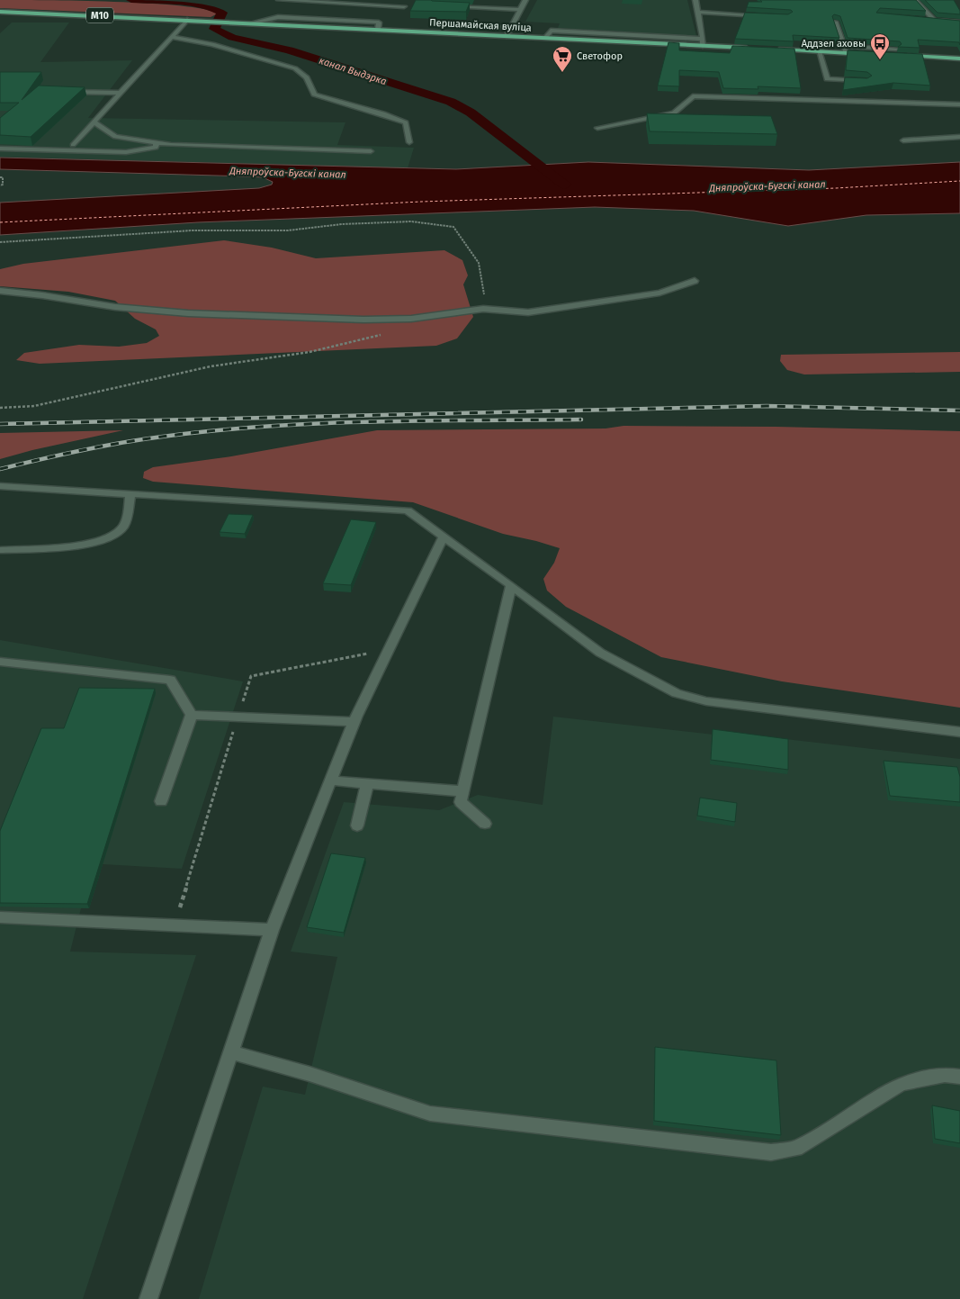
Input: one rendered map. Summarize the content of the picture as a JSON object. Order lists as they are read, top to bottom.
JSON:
{
  "streets": {
    "main road": ["М10", "Першамайская вуліца"]
  },
  "water": ["канал Выдэрка", "Дняпроўска-Бугскі канал"],
  "places": {
    "bus stop": ["Аддзел аховы"],
    "supermarket": ["Светофор"]
  }
}
